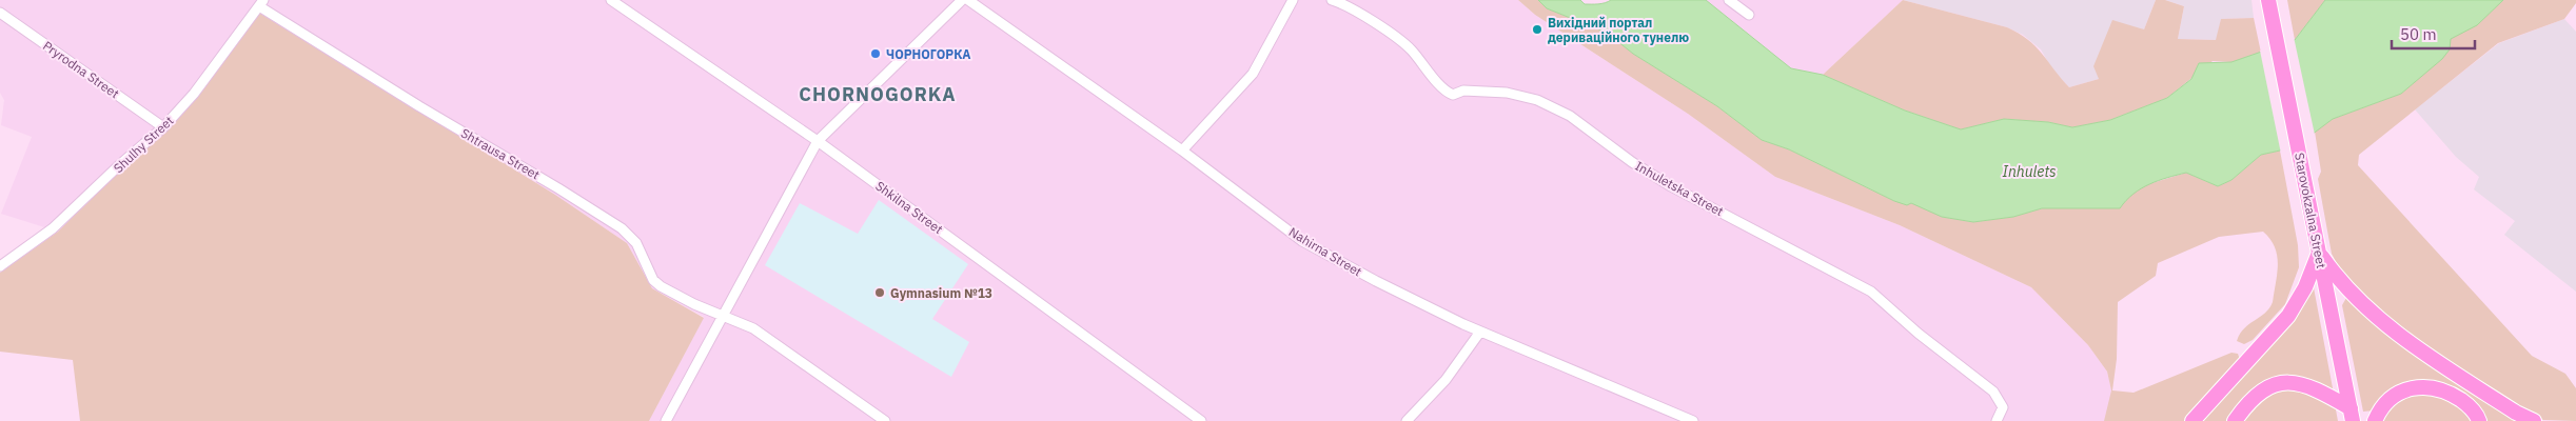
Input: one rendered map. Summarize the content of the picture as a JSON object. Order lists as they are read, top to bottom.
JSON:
{
  "streets": {
    "main road": ["Starovokzalna Street"],
    "street": [
      "Pryrodna Street",
      "Shulhy Street",
      "Shtrausa Street",
      "Inhuletska Street",
      "Shkilna Street",
      "Nahirna Street"
    ]
  },
  "crossings": [
    ["Pryrodna Street", "Shulhy Street"],
    ["Shulhy Street", "Shtrausa Street"]
  ],
  "districts": ["CHORNOGORKA"],
  "water": ["Inhulets"],
  "places": ["Вихідний портал дериваційного тунелю", "ЧОРНОГОРКА", "Gymnasium №13"],
  "scale_bar": "50 m"
}
